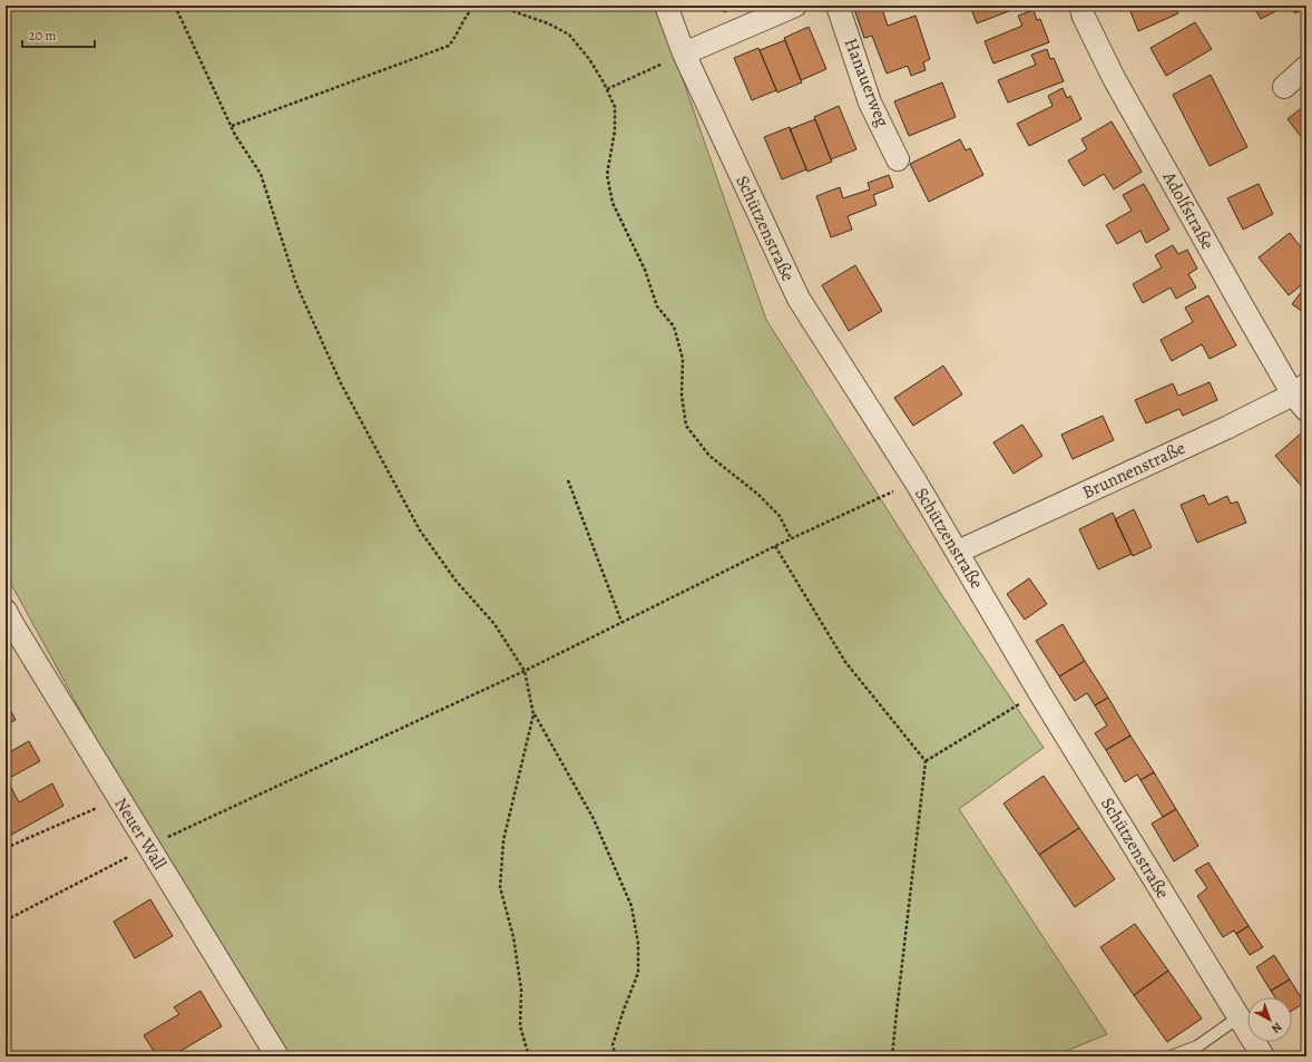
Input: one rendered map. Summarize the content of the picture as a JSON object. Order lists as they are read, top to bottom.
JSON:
{
  "streets": {
    "street": [
      "Hanauerweg",
      "Adolfstraße",
      "Schützenstraße",
      "Brunnenstraße",
      "Neuer Wall"
    ]
  },
  "crossings": [
    ["Adolfstraße", "Brunnenstraße"],
    ["Schützenstraße", "Brunnenstraße"]
  ],
  "scale_bar": "20 m",
  "north": "bottom right"
}
